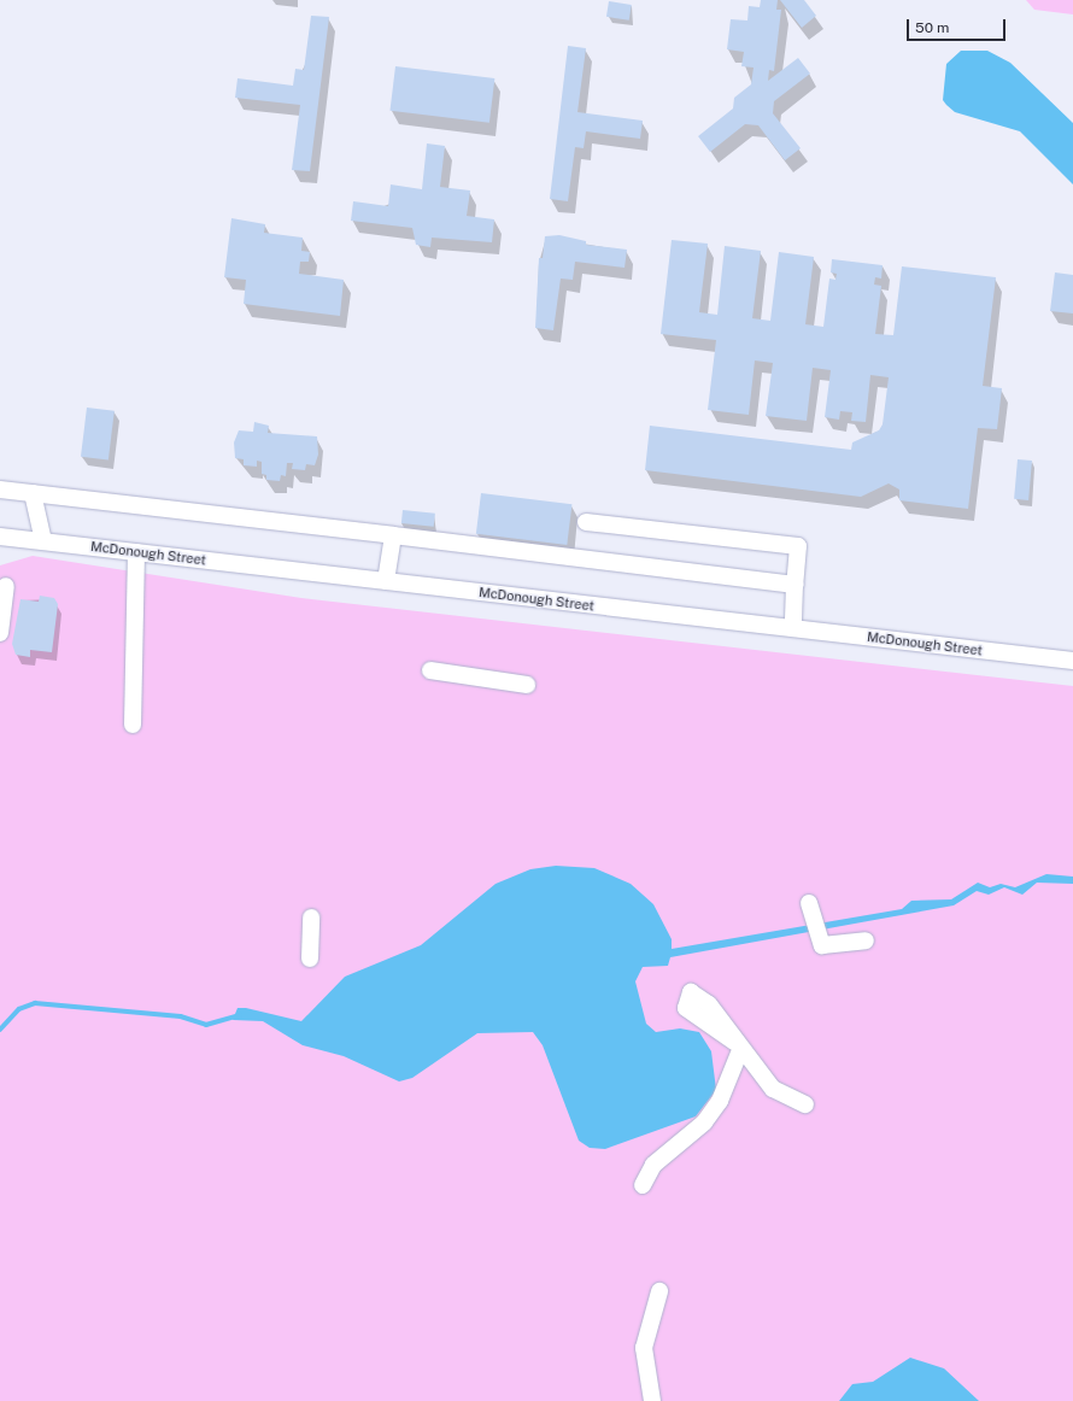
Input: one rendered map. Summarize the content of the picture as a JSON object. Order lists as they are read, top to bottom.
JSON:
{
  "streets": {
    "street": ["McDonough Street"]
  },
  "scale_bar": "50 m"
}
